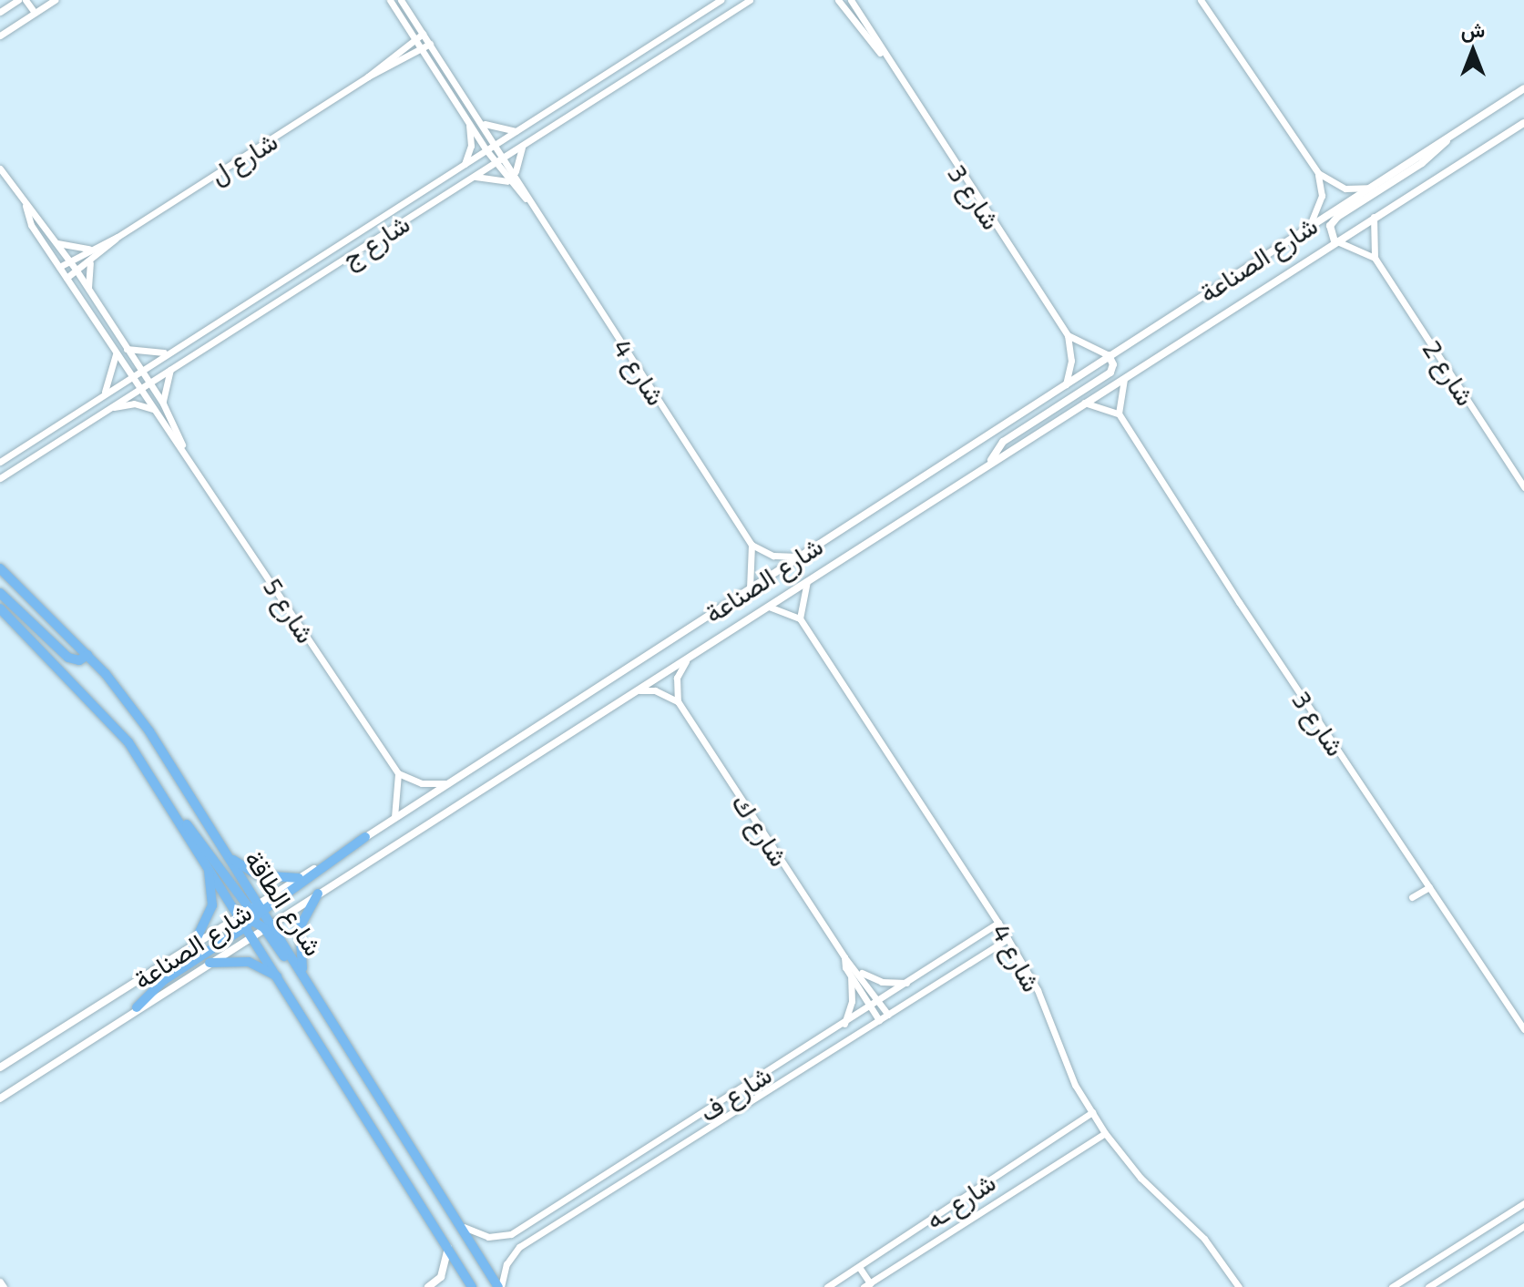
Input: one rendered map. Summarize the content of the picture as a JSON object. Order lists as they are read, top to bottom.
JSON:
{
  "streets": {
    "main road": ["شارع الطاقة"],
    "street": [
      "شارع ل",
      "شارع 3",
      "شارع ج",
      "شارع الصناعة",
      "شارع 4",
      "شارع 2",
      "شارع 5",
      "شارع ك",
      "شارع ف",
      "شارع ـه"
    ]
  },
  "crossings": [
    ["شارع ل", "شارع 4"],
    ["شارع ل", "شارع 5"],
    ["شارع ج", "شارع 4"],
    ["شارع ج", "شارع 5"],
    ["شارع الصناعة", "شارع الطاقة"],
    ["شارع 4", "شارع ف"],
    ["شارع 4", "شارع ـه"],
    ["شارع ك", "شارع ف"],
    ["شارع الطاقة", "شارع ف"]
  ],
  "north": "top"
}
